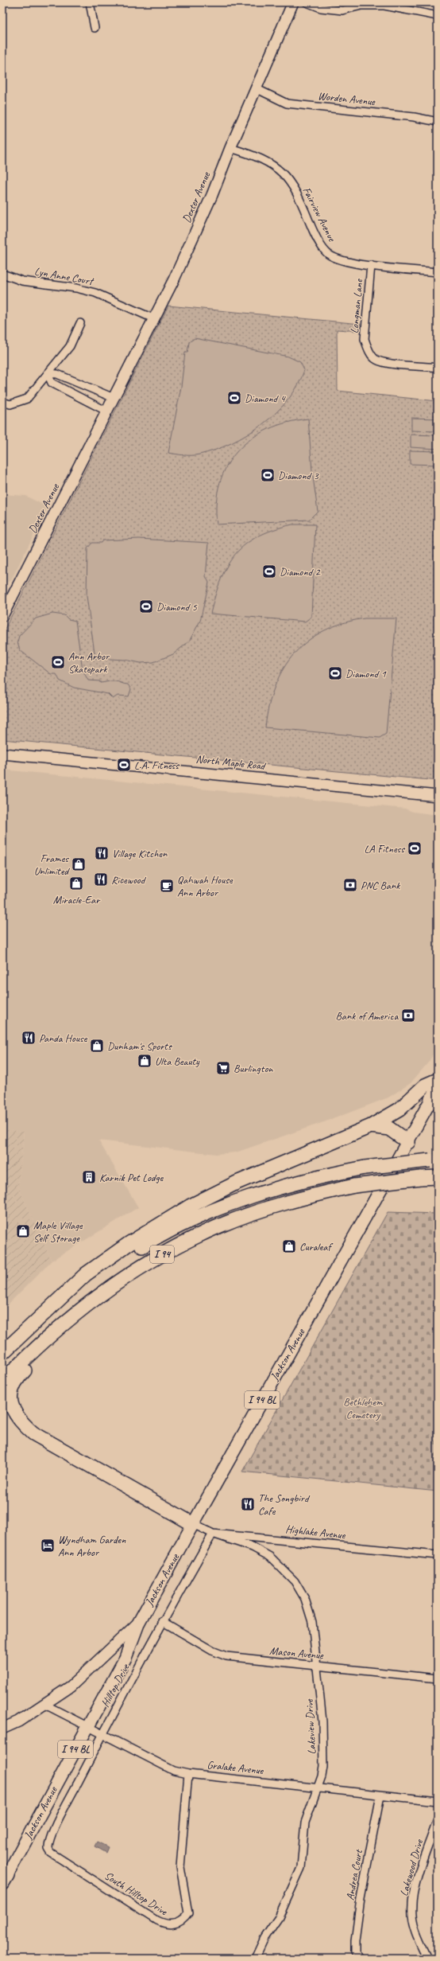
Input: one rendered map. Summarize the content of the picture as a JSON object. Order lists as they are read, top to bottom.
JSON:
{
  "streets": {
    "highway": ["I 94"],
    "main road": [
      "Dexter Avenue",
      "North Maple Road",
      "Jackson Avenue",
      "I 94 BL"
    ],
    "street": [
      "Worden Avenue",
      "Fairview Avenue",
      "Lyn Anne Court",
      "Longman Lane",
      "Highlake Avenue",
      "Mason Avenue",
      "Hilltop Drive",
      "Lakeview Drive",
      "Gralake Avenue",
      "Lakewood Drive",
      "Andrea Court",
      "South Hilltop Drive"
    ]
  },
  "crossings": [
    ["Worden Avenue", "Dexter Avenue"],
    ["Dexter Avenue", "Fairview Avenue"],
    ["Dexter Avenue", "Lyn Anne Court"],
    ["Fairview Avenue", "Longman Lane"],
    ["Jackson Avenue", "Highlake Avenue"],
    ["Jackson Avenue", "Gralake Avenue"],
    ["Highlake Avenue", "Hilltop Drive"],
    ["Highlake Avenue", "Lakeview Drive"],
    ["Mason Avenue", "Hilltop Drive"],
    ["Mason Avenue", "Lakeview Drive"],
    ["Hilltop Drive", "Lakeview Drive"],
    ["Hilltop Drive", "Gralake Avenue"],
    ["Hilltop Drive", "South Hilltop Drive"],
    ["Lakeview Drive", "Gralake Avenue"],
    ["Gralake Avenue", "Andrea Court"],
    ["Gralake Avenue", "South Hilltop Drive"]
  ],
  "parks": ["Bethlehem Cemetery"],
  "places": {
    "sports": [
      "Diamond 4",
      "Diamond 3",
      "Diamond 2",
      "Diamond 5",
      "Ann Arbor Skatepark",
      "Diamond 1",
      "L.A. Fitness",
      "LA Fitness"
    ],
    "restaurant": [
      "Village Kitchen",
      "Ricewood",
      "Panda House",
      "The Songbird Cafe"
    ],
    "shop": [
      "Frames Unlimited",
      "Miracle-Ear",
      "Dunham's Sports",
      "Ulta Beauty",
      "Maple Village Self Storage",
      "Curaleaf"
    ],
    "bank": ["PNC Bank", "Bank of America"],
    "cafe": ["Qahwah House Ann Arbor"],
    "supermarket": ["Burlington"],
    "building": ["Karnik Pet Lodge"],
    "hotel": ["Wyndham Garden Ann Arbor"]
  }
}
